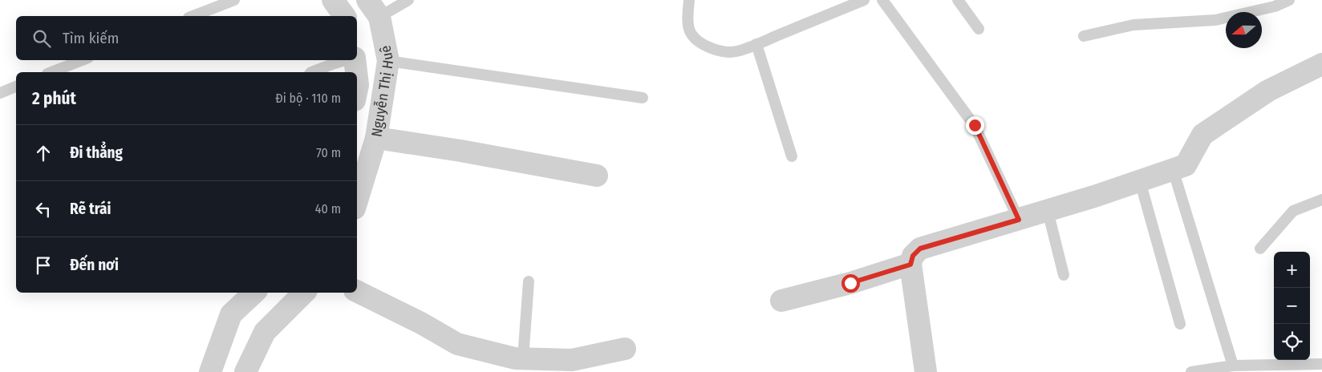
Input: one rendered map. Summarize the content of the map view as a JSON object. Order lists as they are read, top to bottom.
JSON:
{
  "streets": {
    "street": ["Nguyễn Thị Huê"]
  },
  "north": "left",
  "page": {
    "search": "Tìm kiếm",
    "heading": ["2 phút", "Đi bộ · 110 m"],
    "list": [
      ["Đi thẳng", "70 m"],
      ["Rẽ trái", "40 m"],
      "Đến nơi"
    ],
    "map_buttons": ["+", "−"]
  }
}
